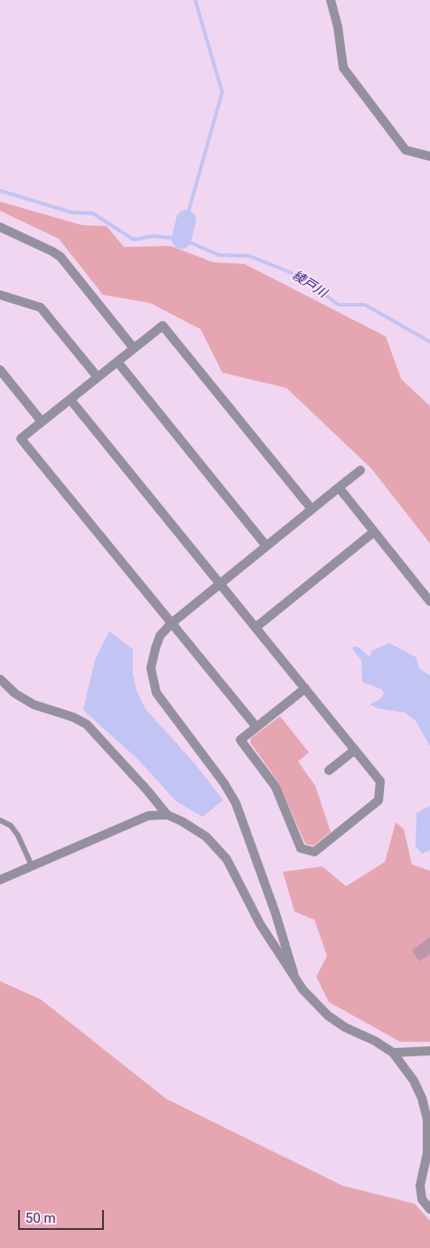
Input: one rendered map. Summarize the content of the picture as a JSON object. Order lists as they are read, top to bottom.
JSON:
{
  "water": ["綾戸川"],
  "scale_bar": "50 m"
}
